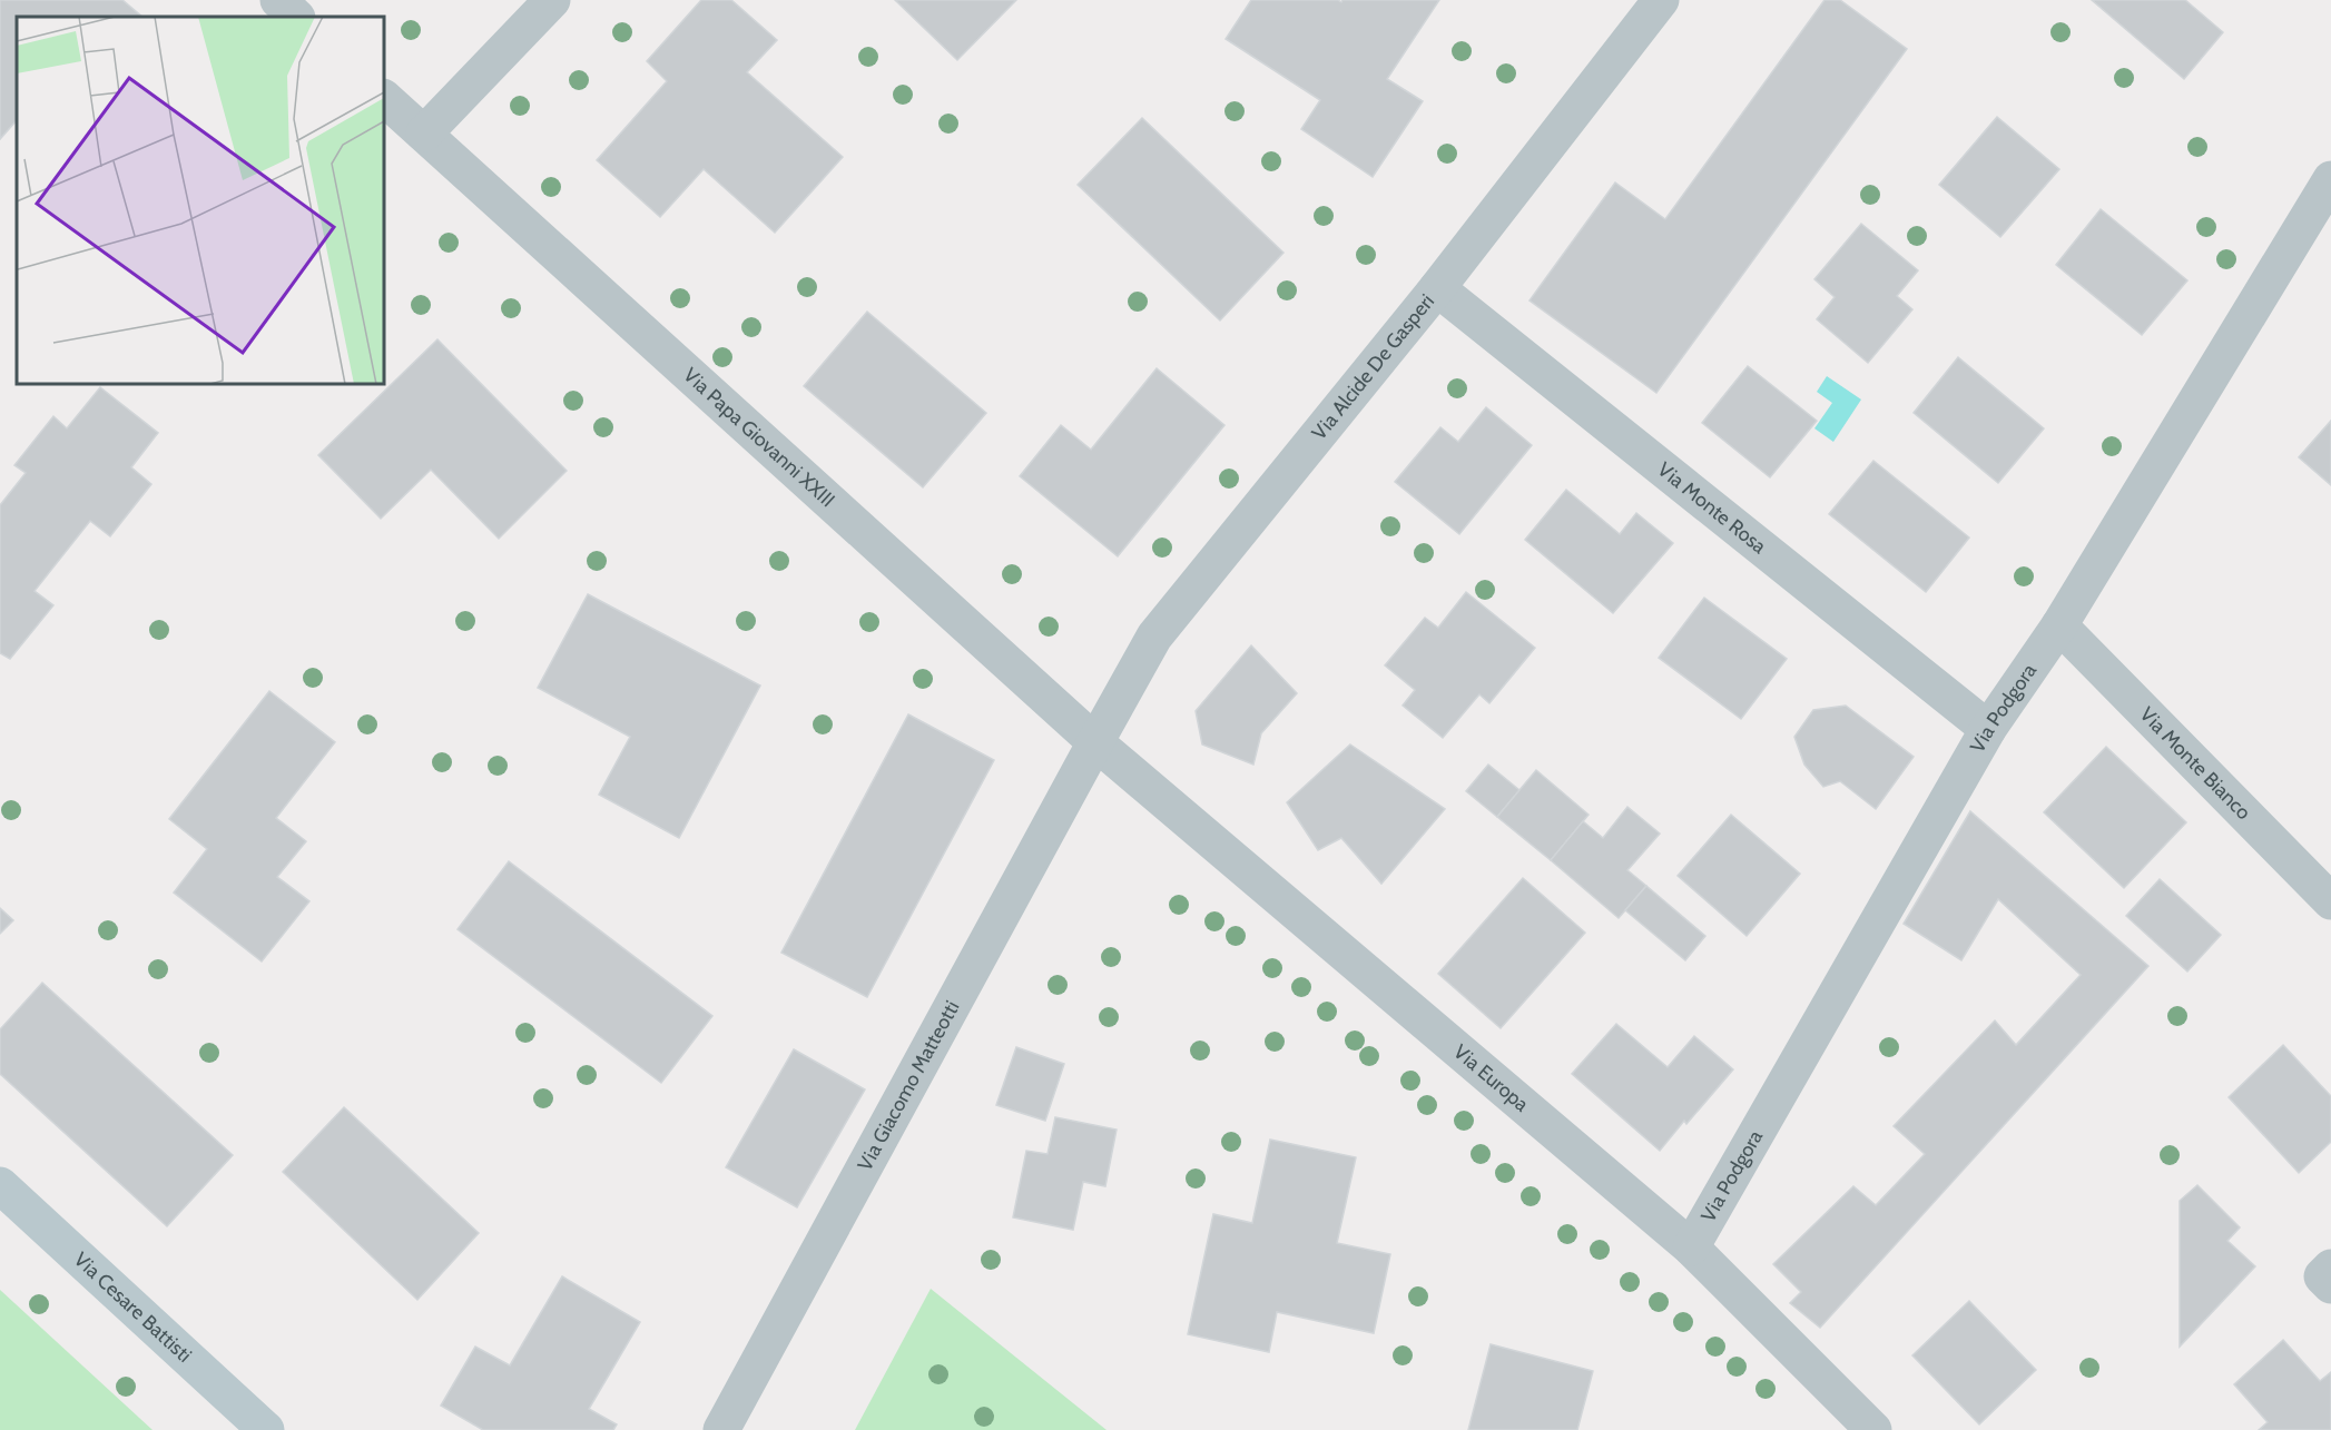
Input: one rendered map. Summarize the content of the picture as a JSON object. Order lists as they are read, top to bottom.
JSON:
{
  "streets": {
    "main road": ["Via Cesare Battisti"],
    "street": [
      "Via Alcide De Gasperi",
      "Via Papa Giovanni XXIII",
      "Via Monte Rosa",
      "Via Podgora",
      "Via Monte Bianco",
      "Via Europa",
      "Via Giacomo Matteotti"
    ]
  },
  "crossings": [
    ["Via Alcide De Gasperi", "Via Papa Giovanni XXIII"],
    ["Via Alcide De Gasperi", "Via Monte Rosa"],
    ["Via Alcide De Gasperi", "Via Europa"],
    ["Via Alcide De Gasperi", "Via Giacomo Matteotti"],
    ["Via Papa Giovanni XXIII", "Via Europa"],
    ["Via Papa Giovanni XXIII", "Via Giacomo Matteotti"],
    ["Via Monte Rosa", "Via Podgora"],
    ["Via Podgora", "Via Monte Bianco"],
    ["Via Podgora", "Via Europa"],
    ["Via Europa", "Via Giacomo Matteotti"]
  ]
}
